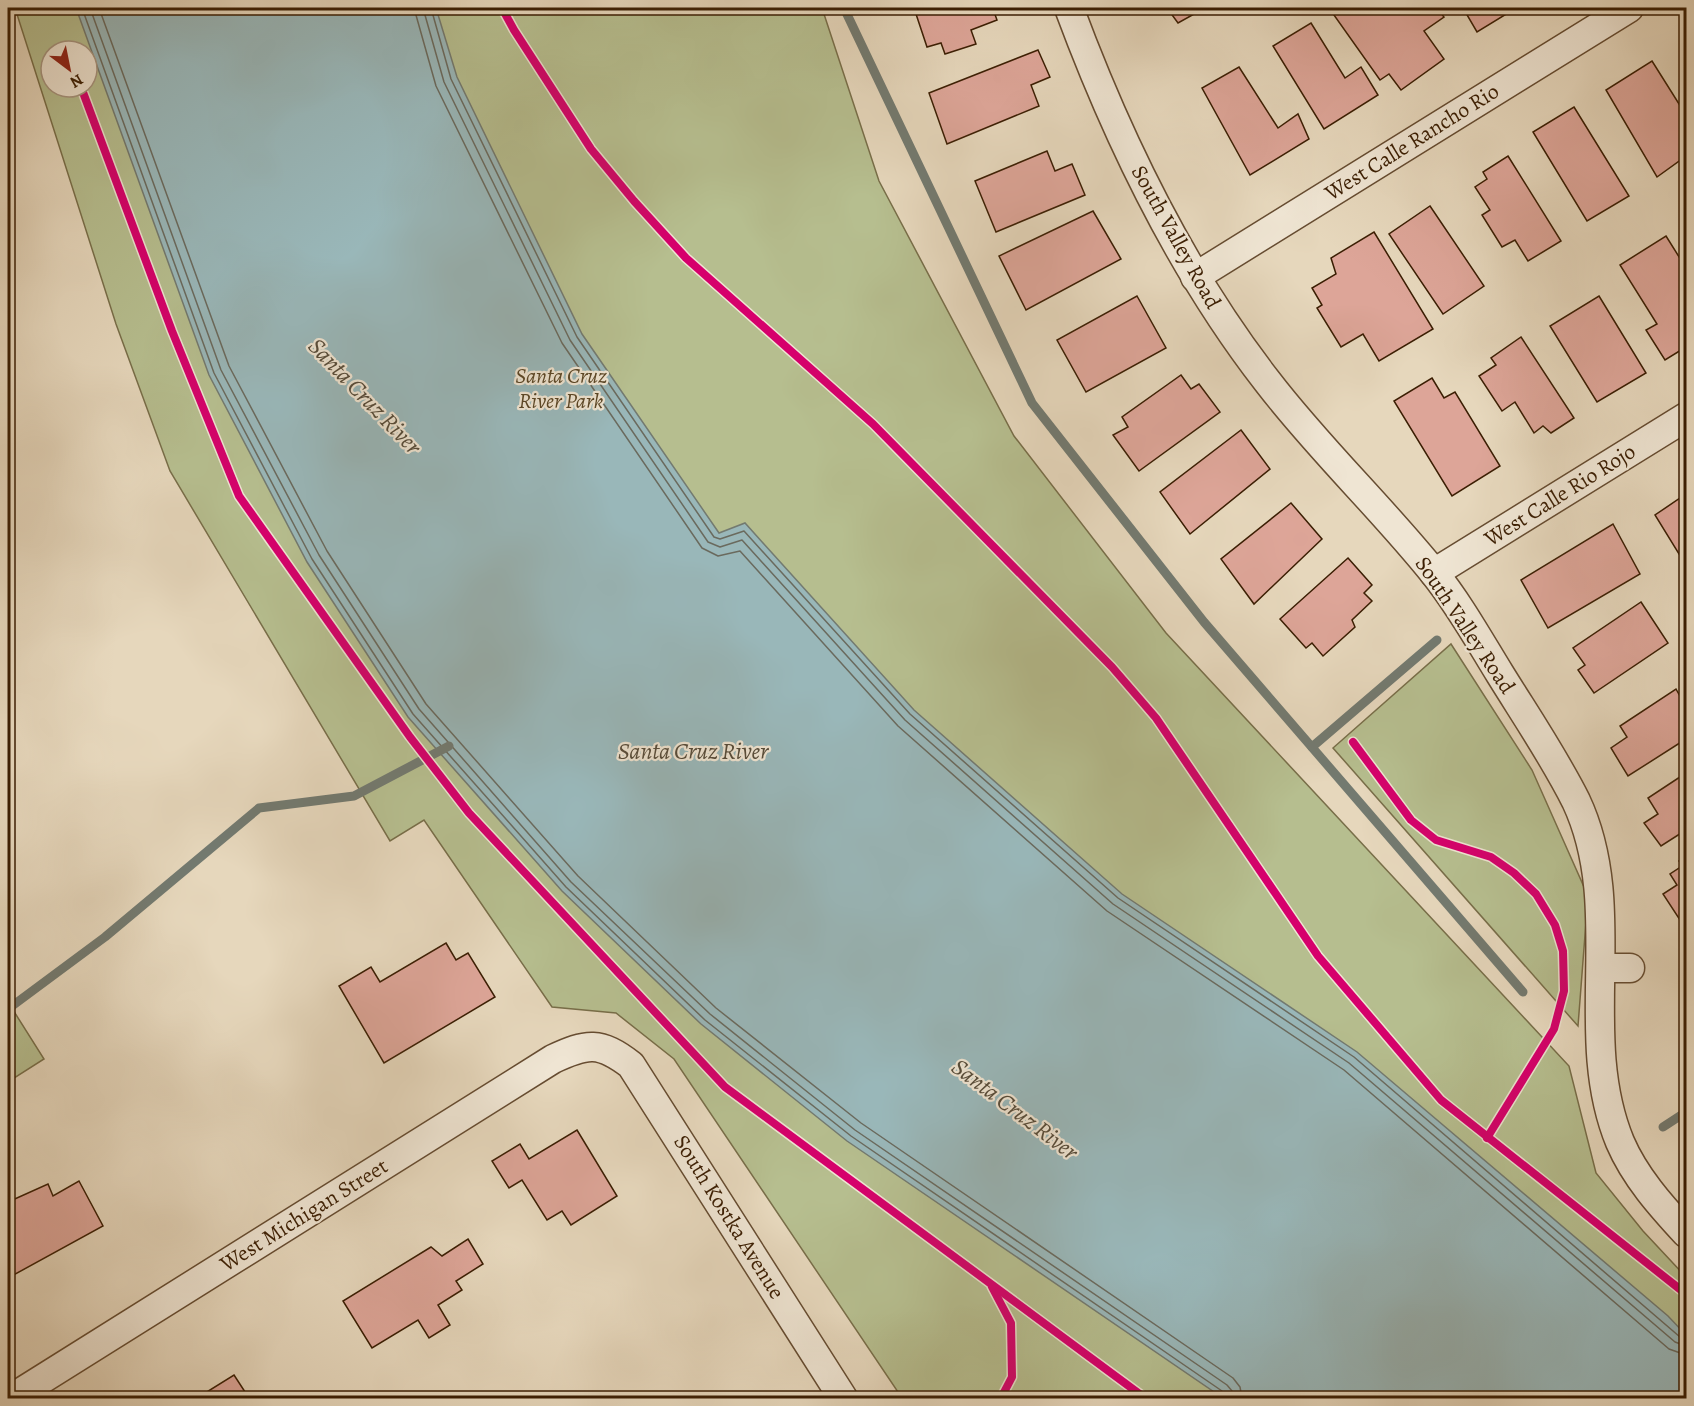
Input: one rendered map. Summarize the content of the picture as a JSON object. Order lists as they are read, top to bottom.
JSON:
{
  "streets": {
    "street": [
      "West Calle Rancho Rio",
      "South Valley Road",
      "West Calle Rio Rojo",
      "West Michigan Street",
      "South Kostka Avenue"
    ]
  },
  "crossings": [
    ["West Calle Rancho Rio", "South Valley Road"],
    ["South Valley Road", "West Calle Rio Rojo"],
    ["West Michigan Street", "South Kostka Avenue"]
  ],
  "water": ["Santa Cruz River"],
  "parks": ["Santa Cruz River Park"],
  "north": "bottom right"
}
